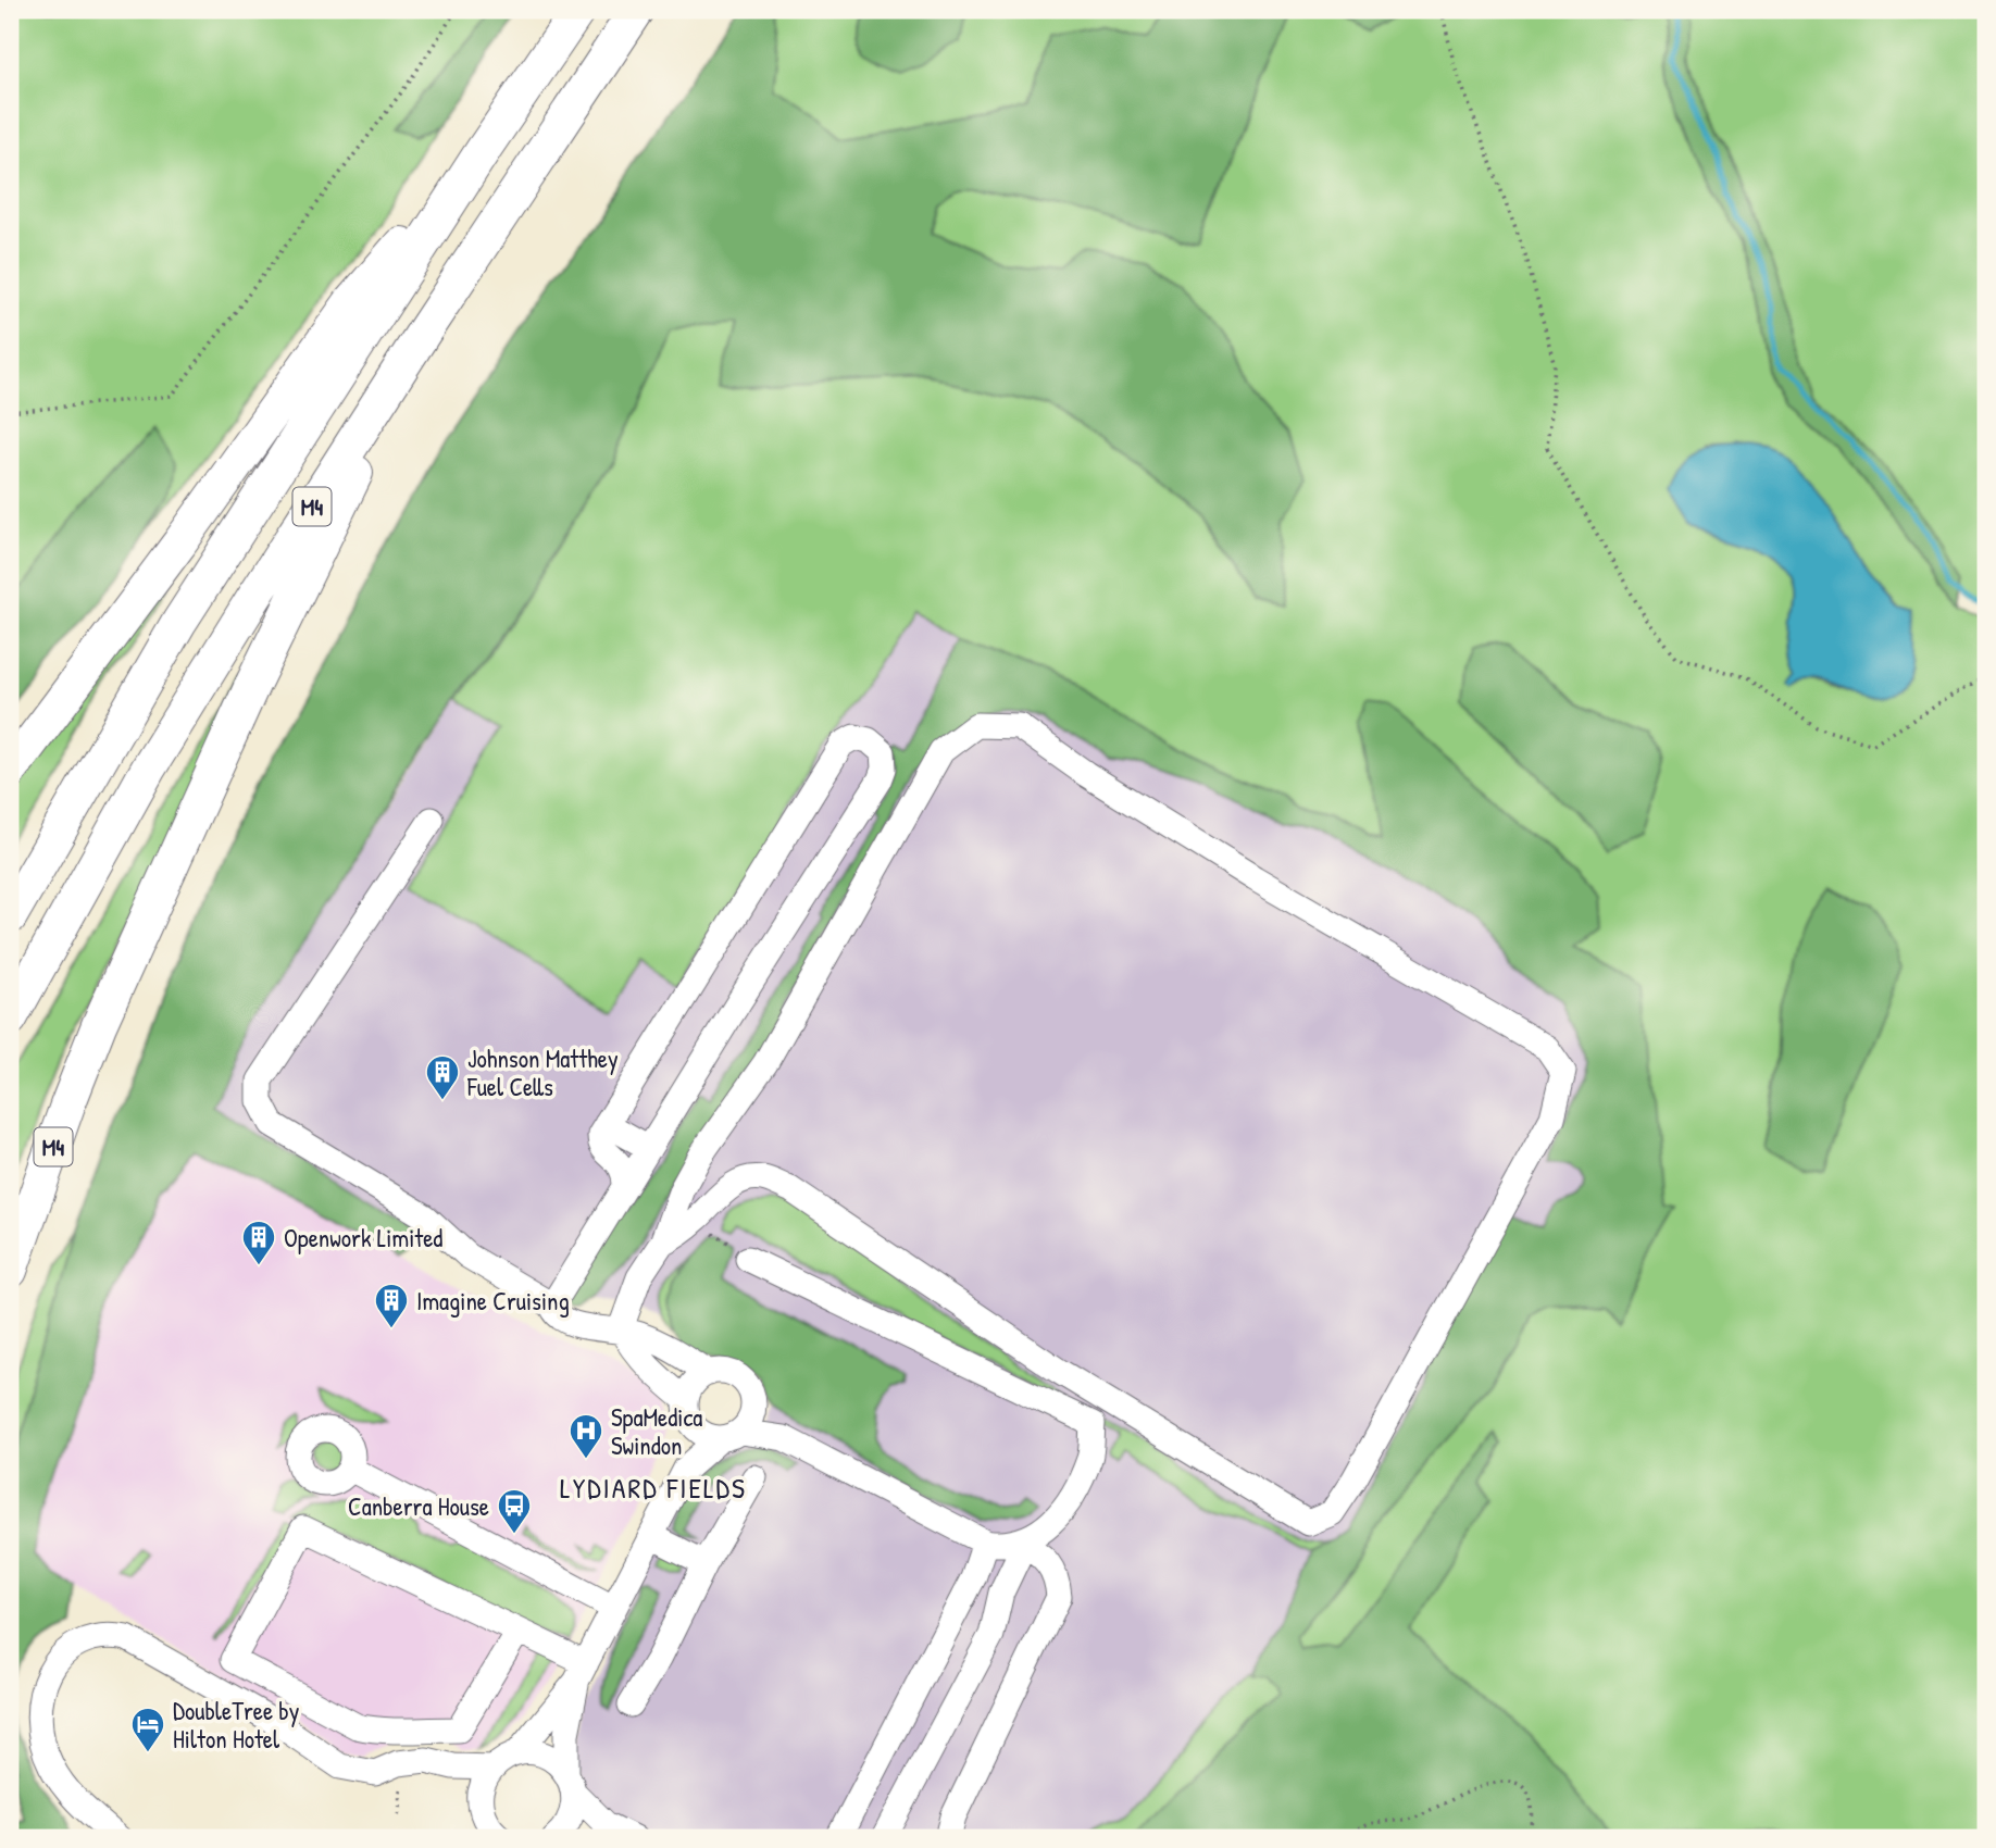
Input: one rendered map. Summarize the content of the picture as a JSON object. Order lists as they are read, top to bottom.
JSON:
{
  "streets": {
    "highway": ["M4"]
  },
  "districts": ["LYDIARD FIELDS"],
  "places": {
    "building": ["Johnson Matthey Fuel Cells", "Openwork Limited", "Imagine Cruising"],
    "hospital": ["SpaMedica Swindon"],
    "bus stop": ["Canberra House"],
    "hotel": ["DoubleTree by Hilton Hotel"]
  }
}
